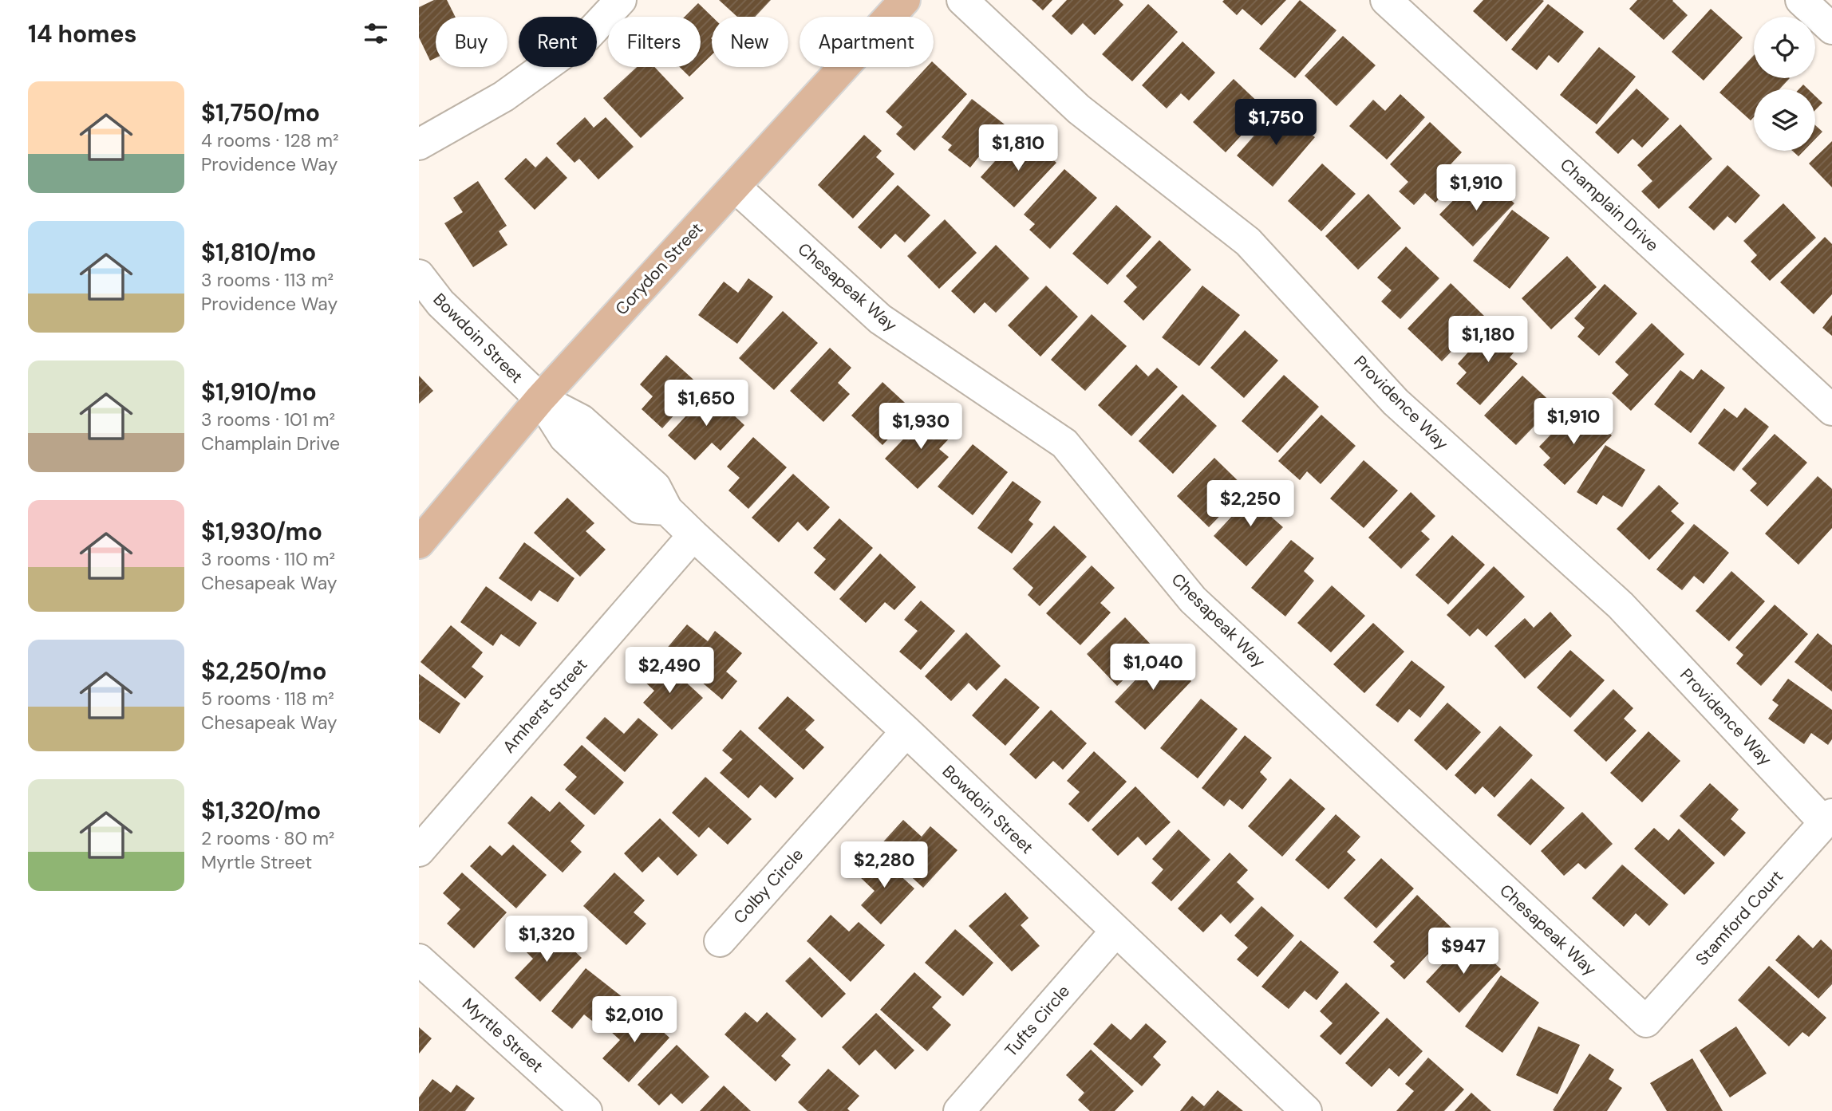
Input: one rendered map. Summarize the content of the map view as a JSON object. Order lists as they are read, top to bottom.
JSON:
{
  "streets": {
    "main road": ["Corydon Street"],
    "street": [
      "Champlain Drive",
      "Chesapeak Way",
      "Bowdoin Street",
      "Providence Way",
      "Amherst Street",
      "Colby Circle",
      "Stamford Court",
      "Tufts Circle",
      "Myrtle Street"
    ]
  },
  "crossings": [
    ["Corydon Street", "Chesapeak Way"],
    ["Corydon Street", "Bowdoin Street"],
    ["Chesapeak Way", "Stamford Court"],
    ["Bowdoin Street", "Amherst Street"],
    ["Bowdoin Street", "Colby Circle"],
    ["Bowdoin Street", "Tufts Circle"],
    ["Providence Way", "Stamford Court"]
  ],
  "page": {
    "heading": "14 homes",
    "chip": [
      "Buy",
      "Rent",
      "Filters",
      "New",
      "Apartment"
    ],
    "list": [
      {
        "name": "$1,750/mo",
        "note": "4 rooms · 128 m² · Providence Way"
      },
      {
        "name": "$1,810/mo",
        "note": "3 rooms · 113 m² · Providence Way"
      },
      {
        "name": "$1,910/mo",
        "note": "3 rooms · 101 m² · Champlain Drive"
      },
      {
        "name": "$1,930/mo",
        "note": "3 rooms · 110 m² · Chesapeak Way"
      },
      {
        "name": "$2,250/mo",
        "note": "5 rooms · 118 m² · Chesapeak Way"
      },
      {
        "name": "$1,320/mo",
        "note": "2 rooms · 80 m² · Myrtle Street"
      }
    ],
    "price": [
      "$1,750",
      "$1,810",
      "$1,910",
      "$1,180",
      "$1,650",
      "$1,910",
      "$1,930",
      "$2,250",
      "$1,040",
      "$2,490",
      "$2,280",
      "$1,320",
      "$947",
      "$2,010"
    ]
  }
}
